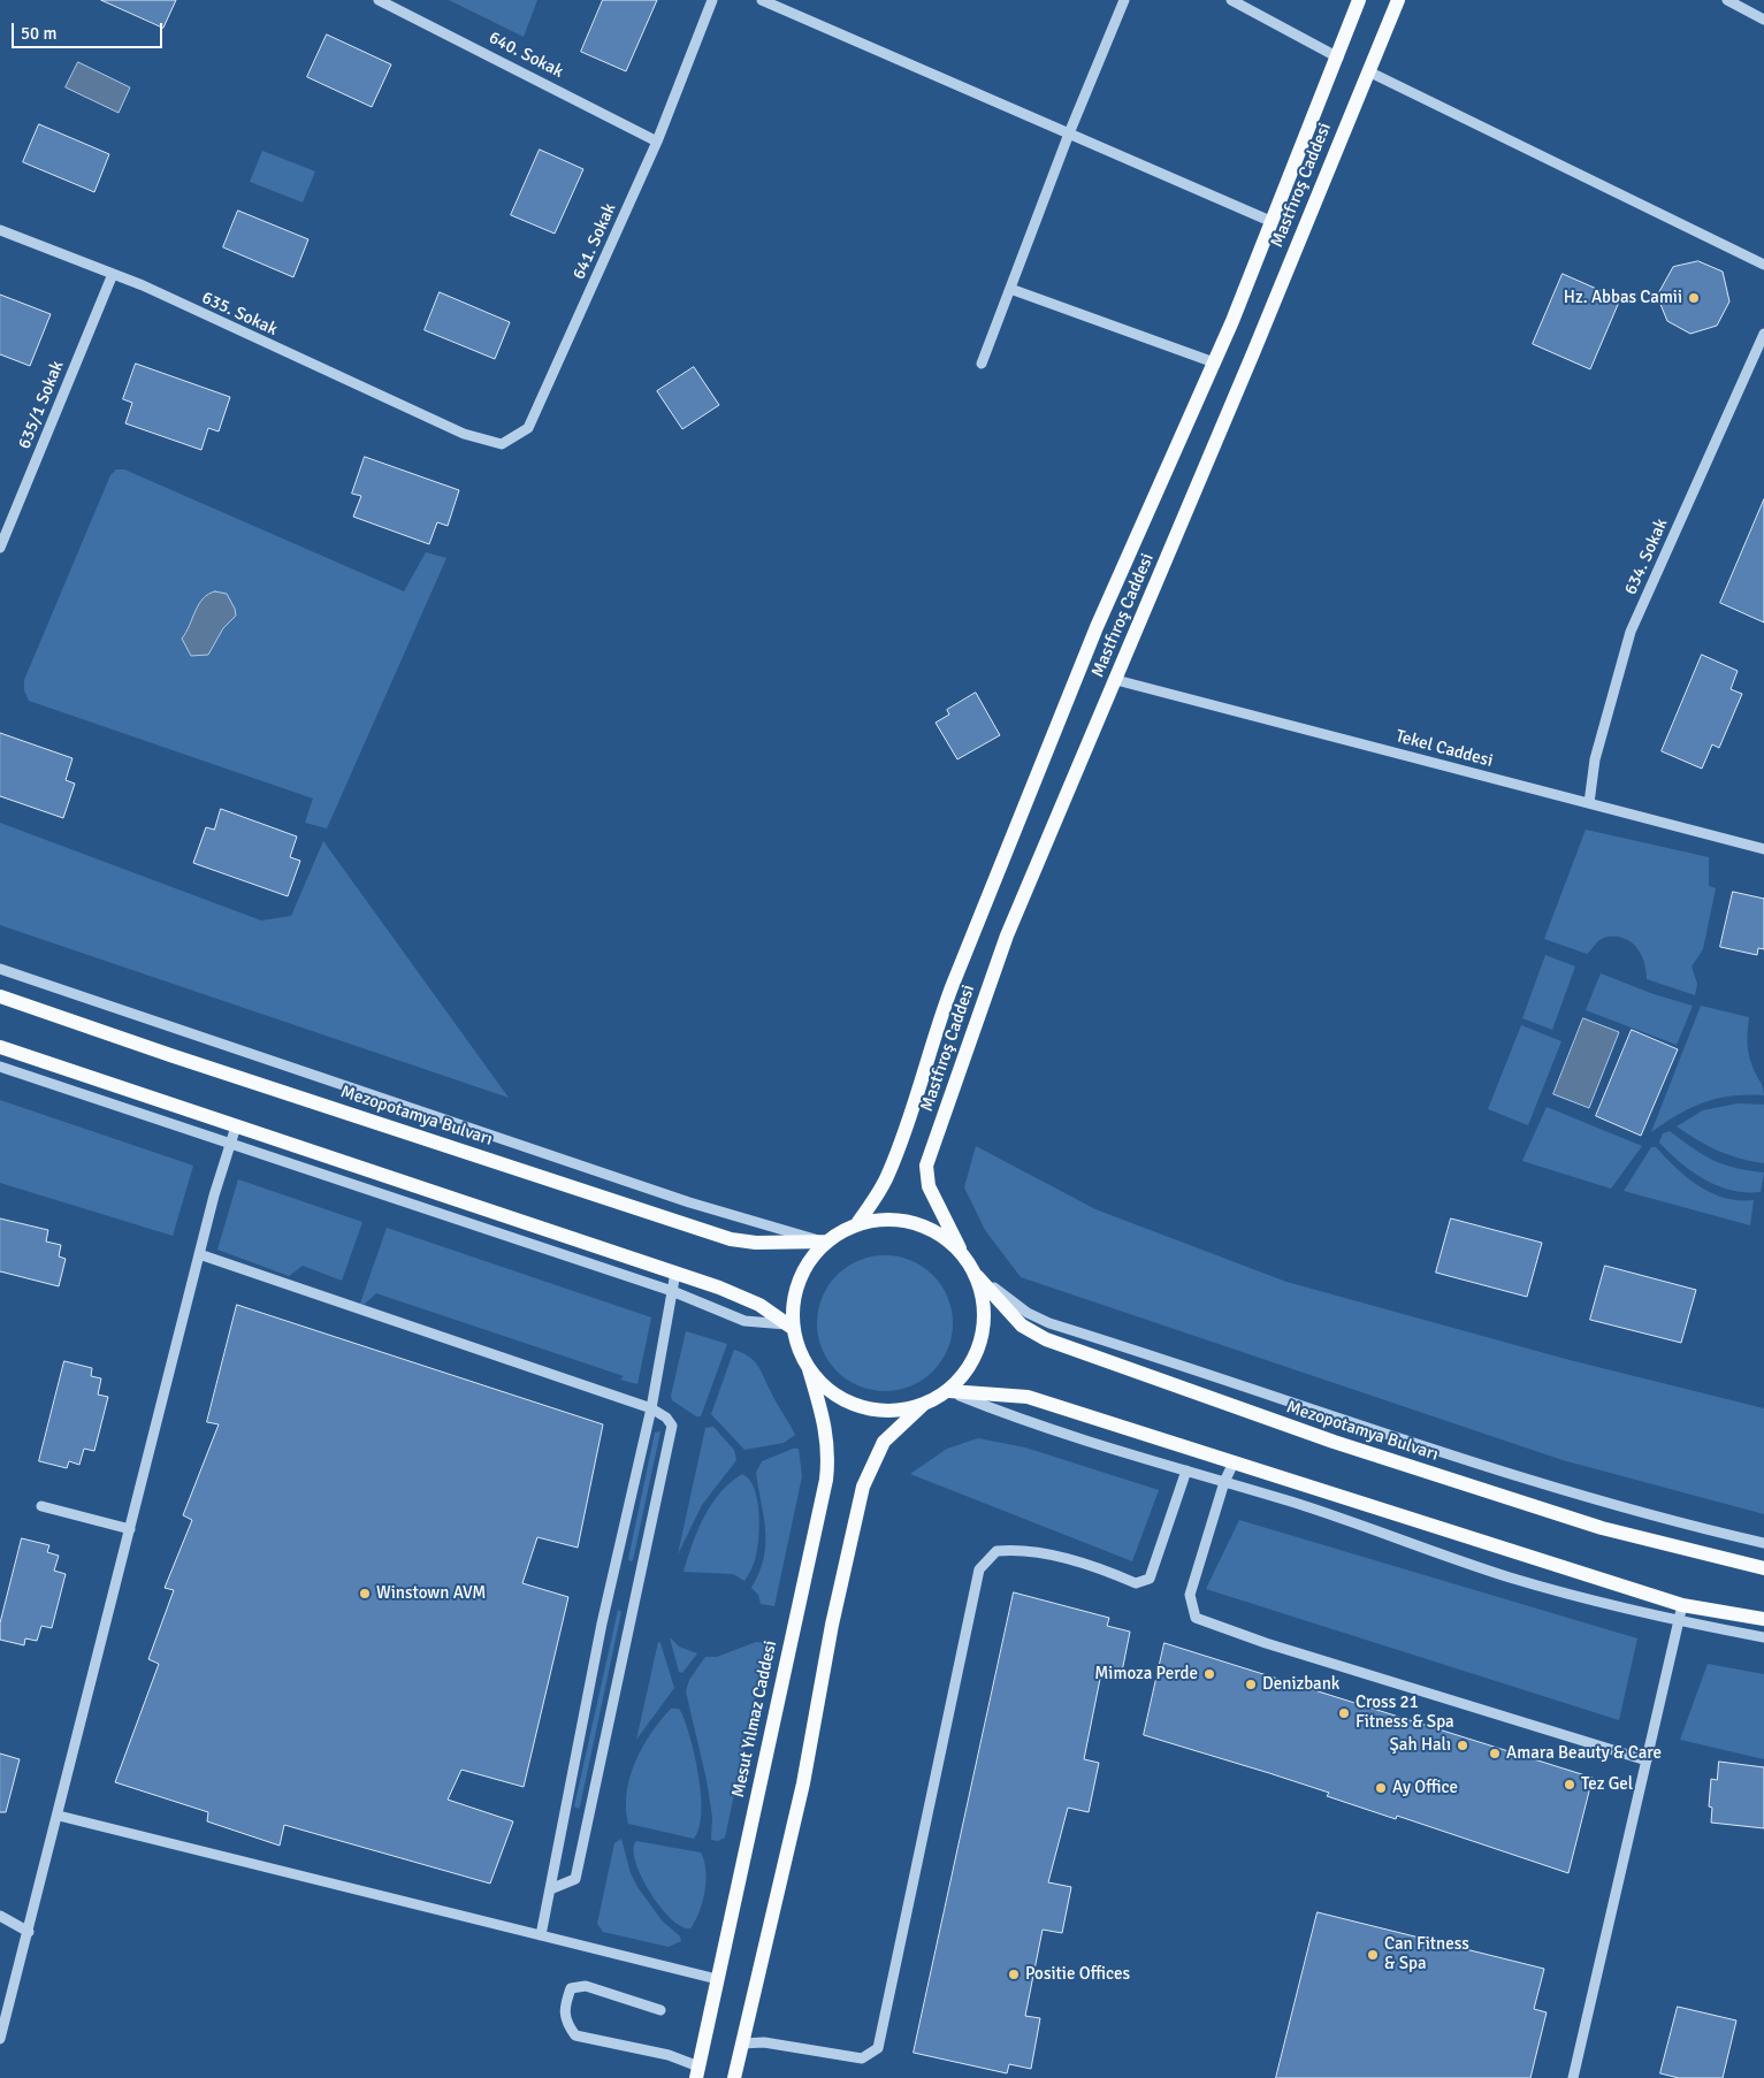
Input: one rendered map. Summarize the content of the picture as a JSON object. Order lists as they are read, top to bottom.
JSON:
{
  "streets": {
    "main road": ["Mastfıroş Caddesi", "Mezopotamya Bulvarı", "Mesut Yılmaz Caddesi"],
    "street": [
      "640. Sokak",
      "641. Sokak",
      "635. Sokak",
      "635/1 Sokak",
      "634. Sokak",
      "Tekel Caddesi"
    ]
  },
  "crossings": [
    ["640. Sokak", "641. Sokak"],
    ["Mastfıroş Caddesi", "Tekel Caddesi"],
    ["Mastfıroş Caddesi", "Mezopotamya Bulvarı"],
    ["Mastfıroş Caddesi", "Mesut Yılmaz Caddesi"],
    ["641. Sokak", "635. Sokak"],
    ["635. Sokak", "635/1 Sokak"],
    ["634. Sokak", "Tekel Caddesi"],
    ["Mezopotamya Bulvarı", "Mesut Yılmaz Caddesi"]
  ],
  "places": [
    "Hz. Abbas Camii",
    "Winstown AVM",
    "Mimoza Perde",
    "Denizbank",
    "Cross 21 Fitness & Spa",
    "Şah Halı",
    "Amara Beauty & Care",
    "Tez Gel",
    "Ay Office",
    "Can Fitness & Spa",
    "Positie Offices"
  ],
  "scale_bar": "50 m"
}
